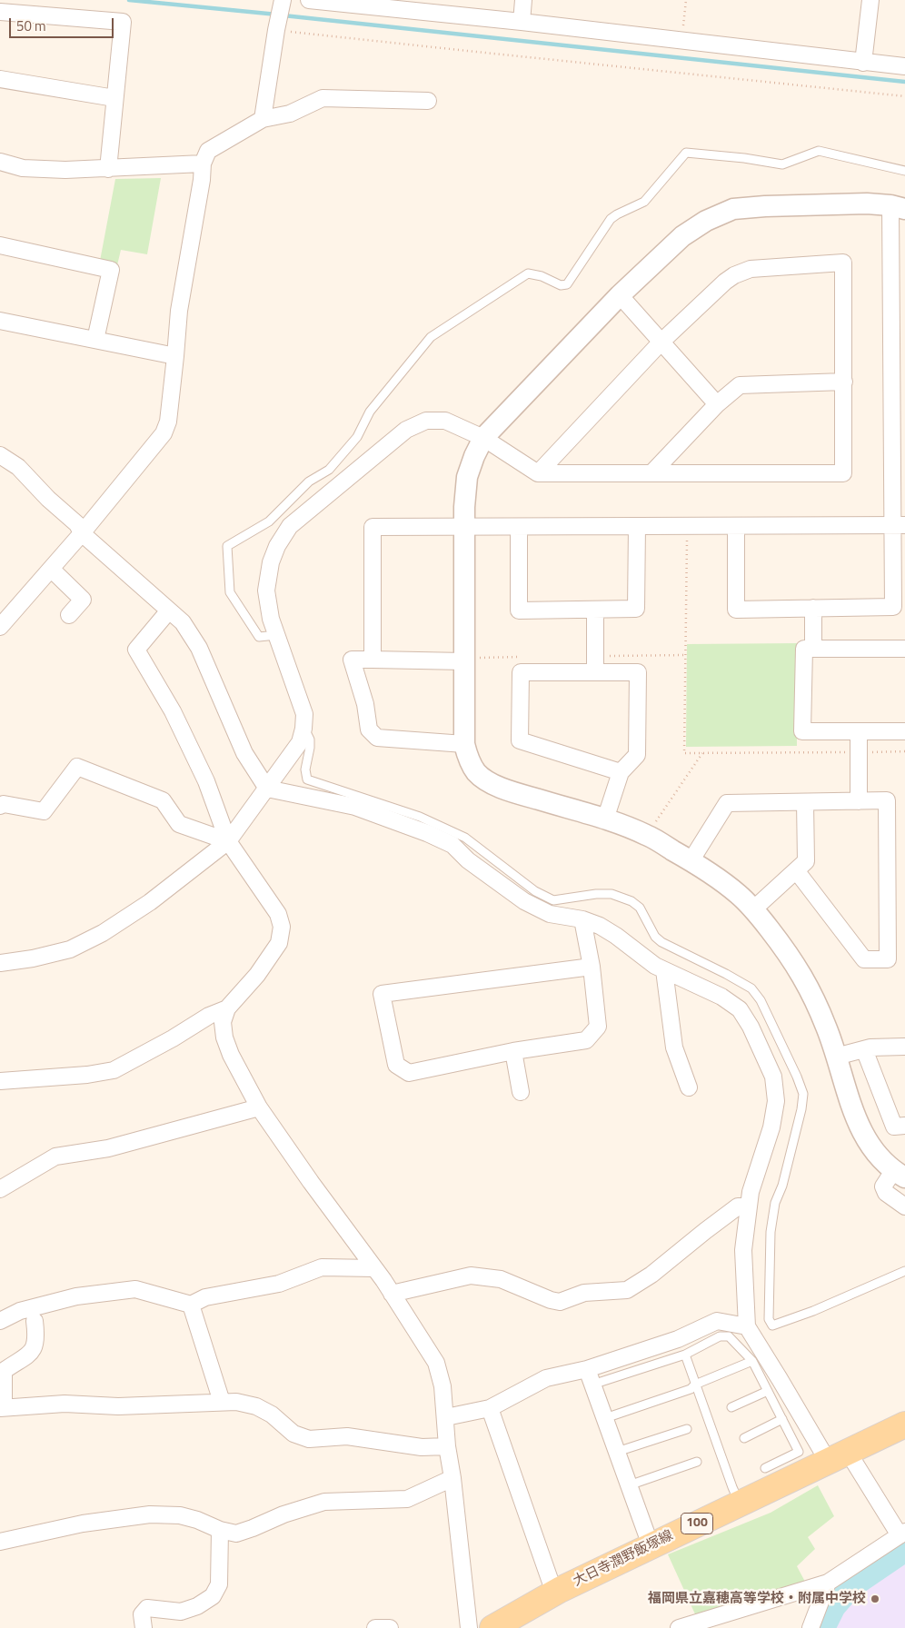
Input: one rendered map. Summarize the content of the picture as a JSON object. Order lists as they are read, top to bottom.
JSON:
{
  "streets": {
    "main road": ["100", "大日寺潤野飯塚線"]
  },
  "places": ["福岡県立嘉穂高等学校・附属中学校"],
  "scale_bar": "50 m"
}
